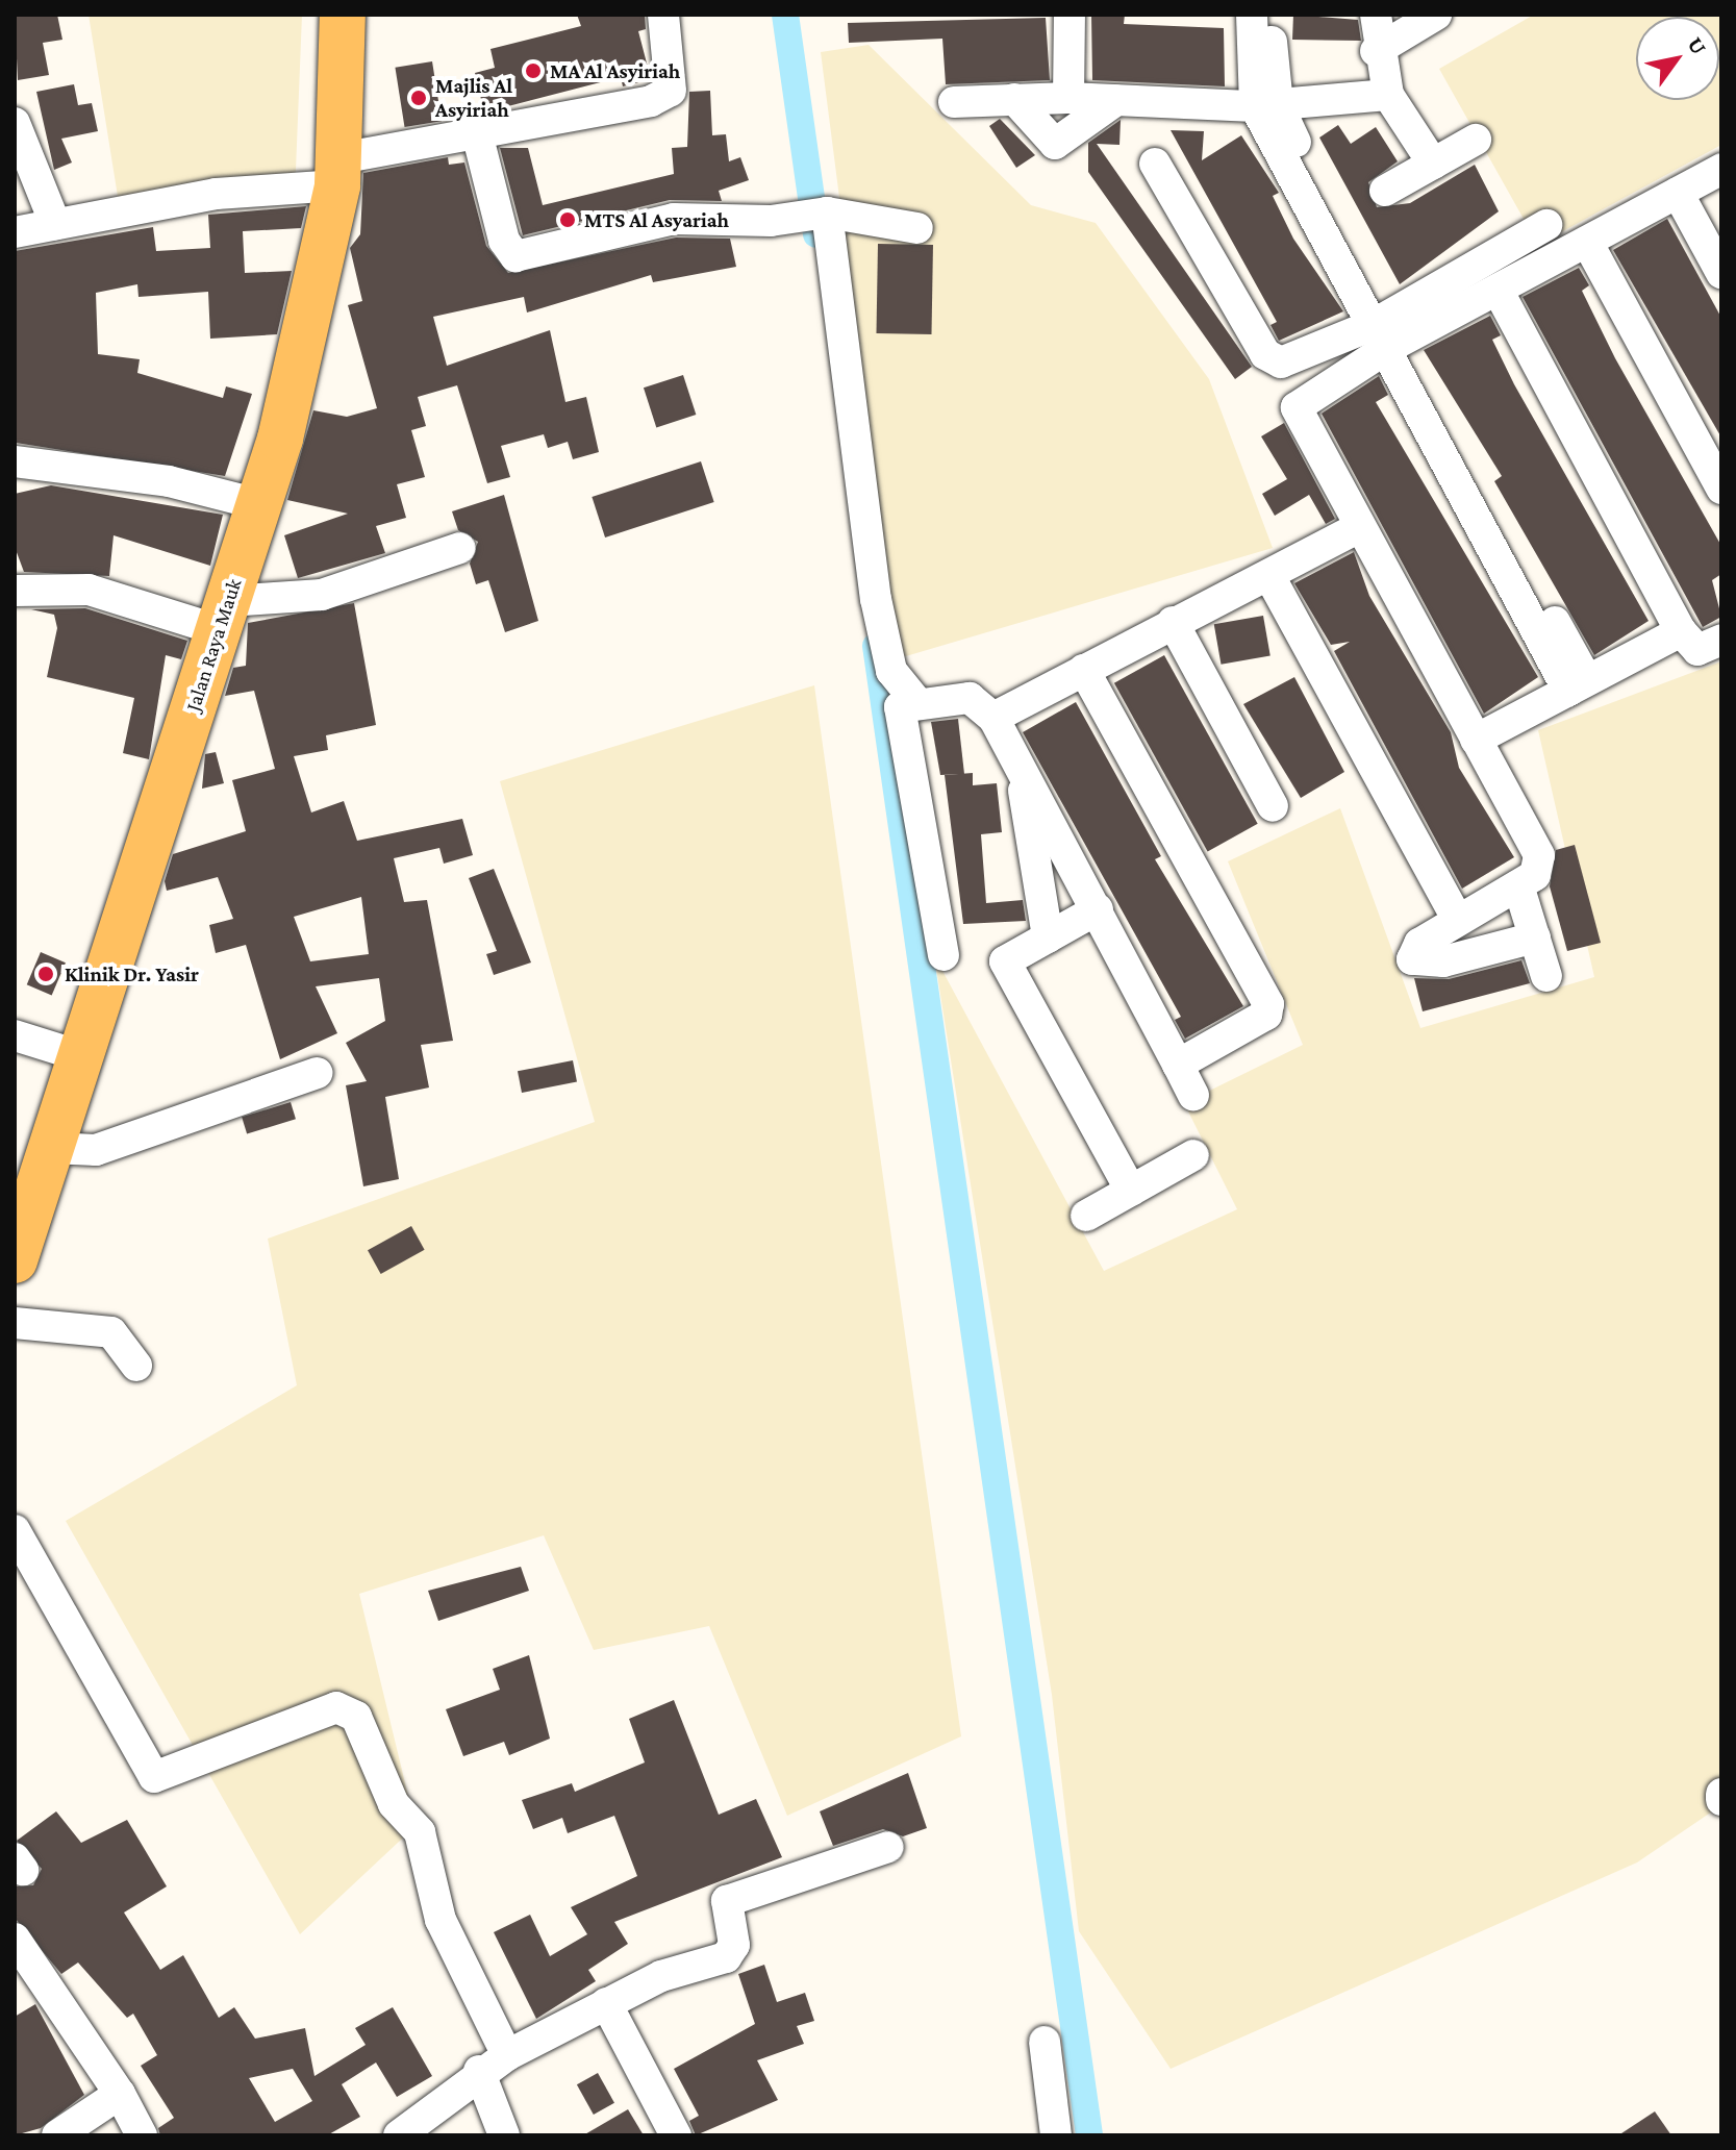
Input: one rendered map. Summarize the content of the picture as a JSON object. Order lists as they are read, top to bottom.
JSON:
{
  "streets": {
    "main road": ["Jalan Raya Mauk"]
  },
  "places": [
    "MA Al Asyiriah",
    "Majlis Al Asyiriah",
    "MTS Al Asyariah",
    "Klinik Dr. Yasir"
  ],
  "north": "top right"
}
